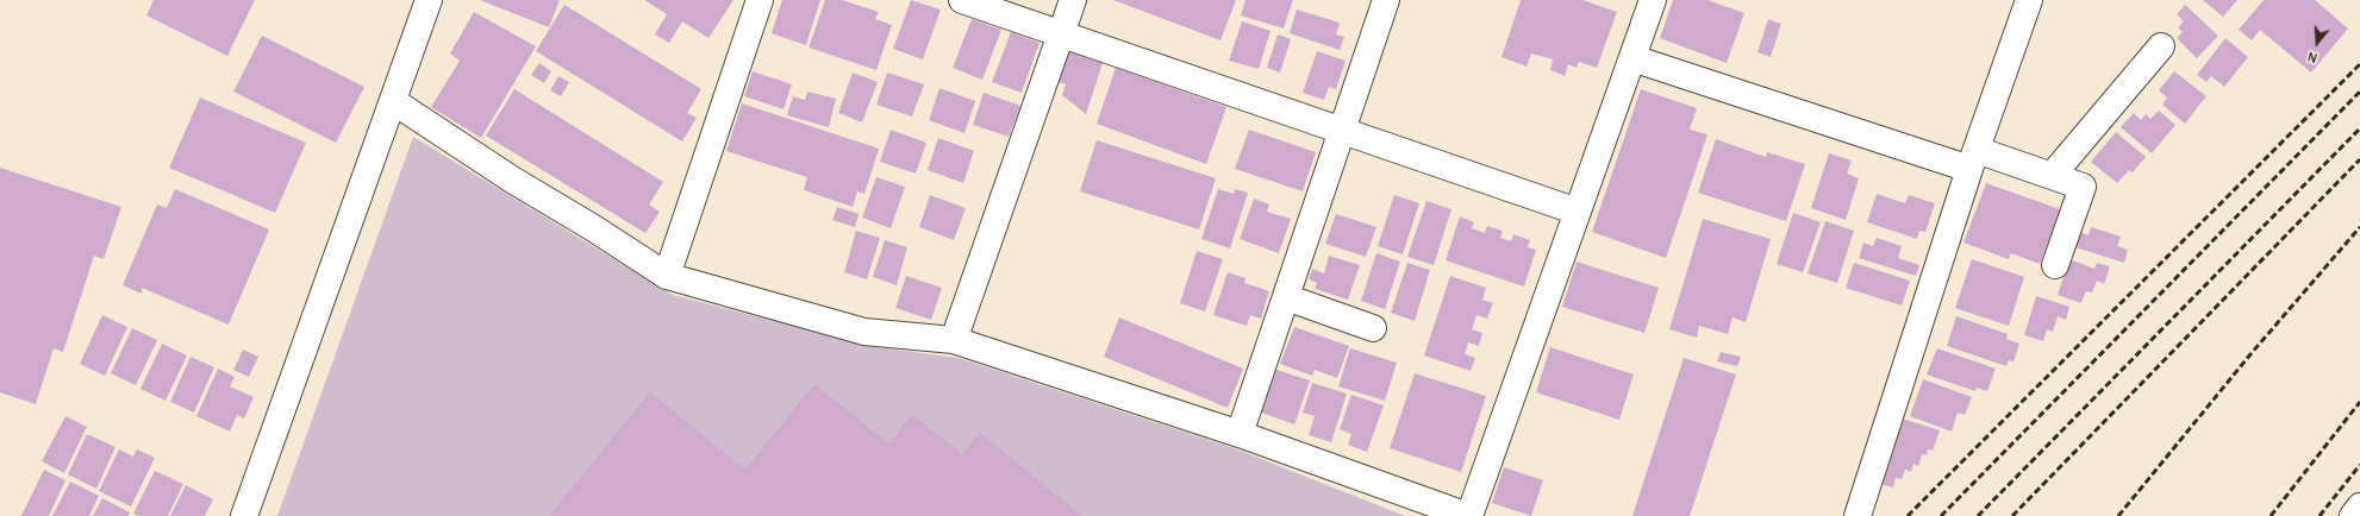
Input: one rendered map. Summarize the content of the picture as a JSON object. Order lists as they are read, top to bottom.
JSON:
{
  "north": "bottom"
}
